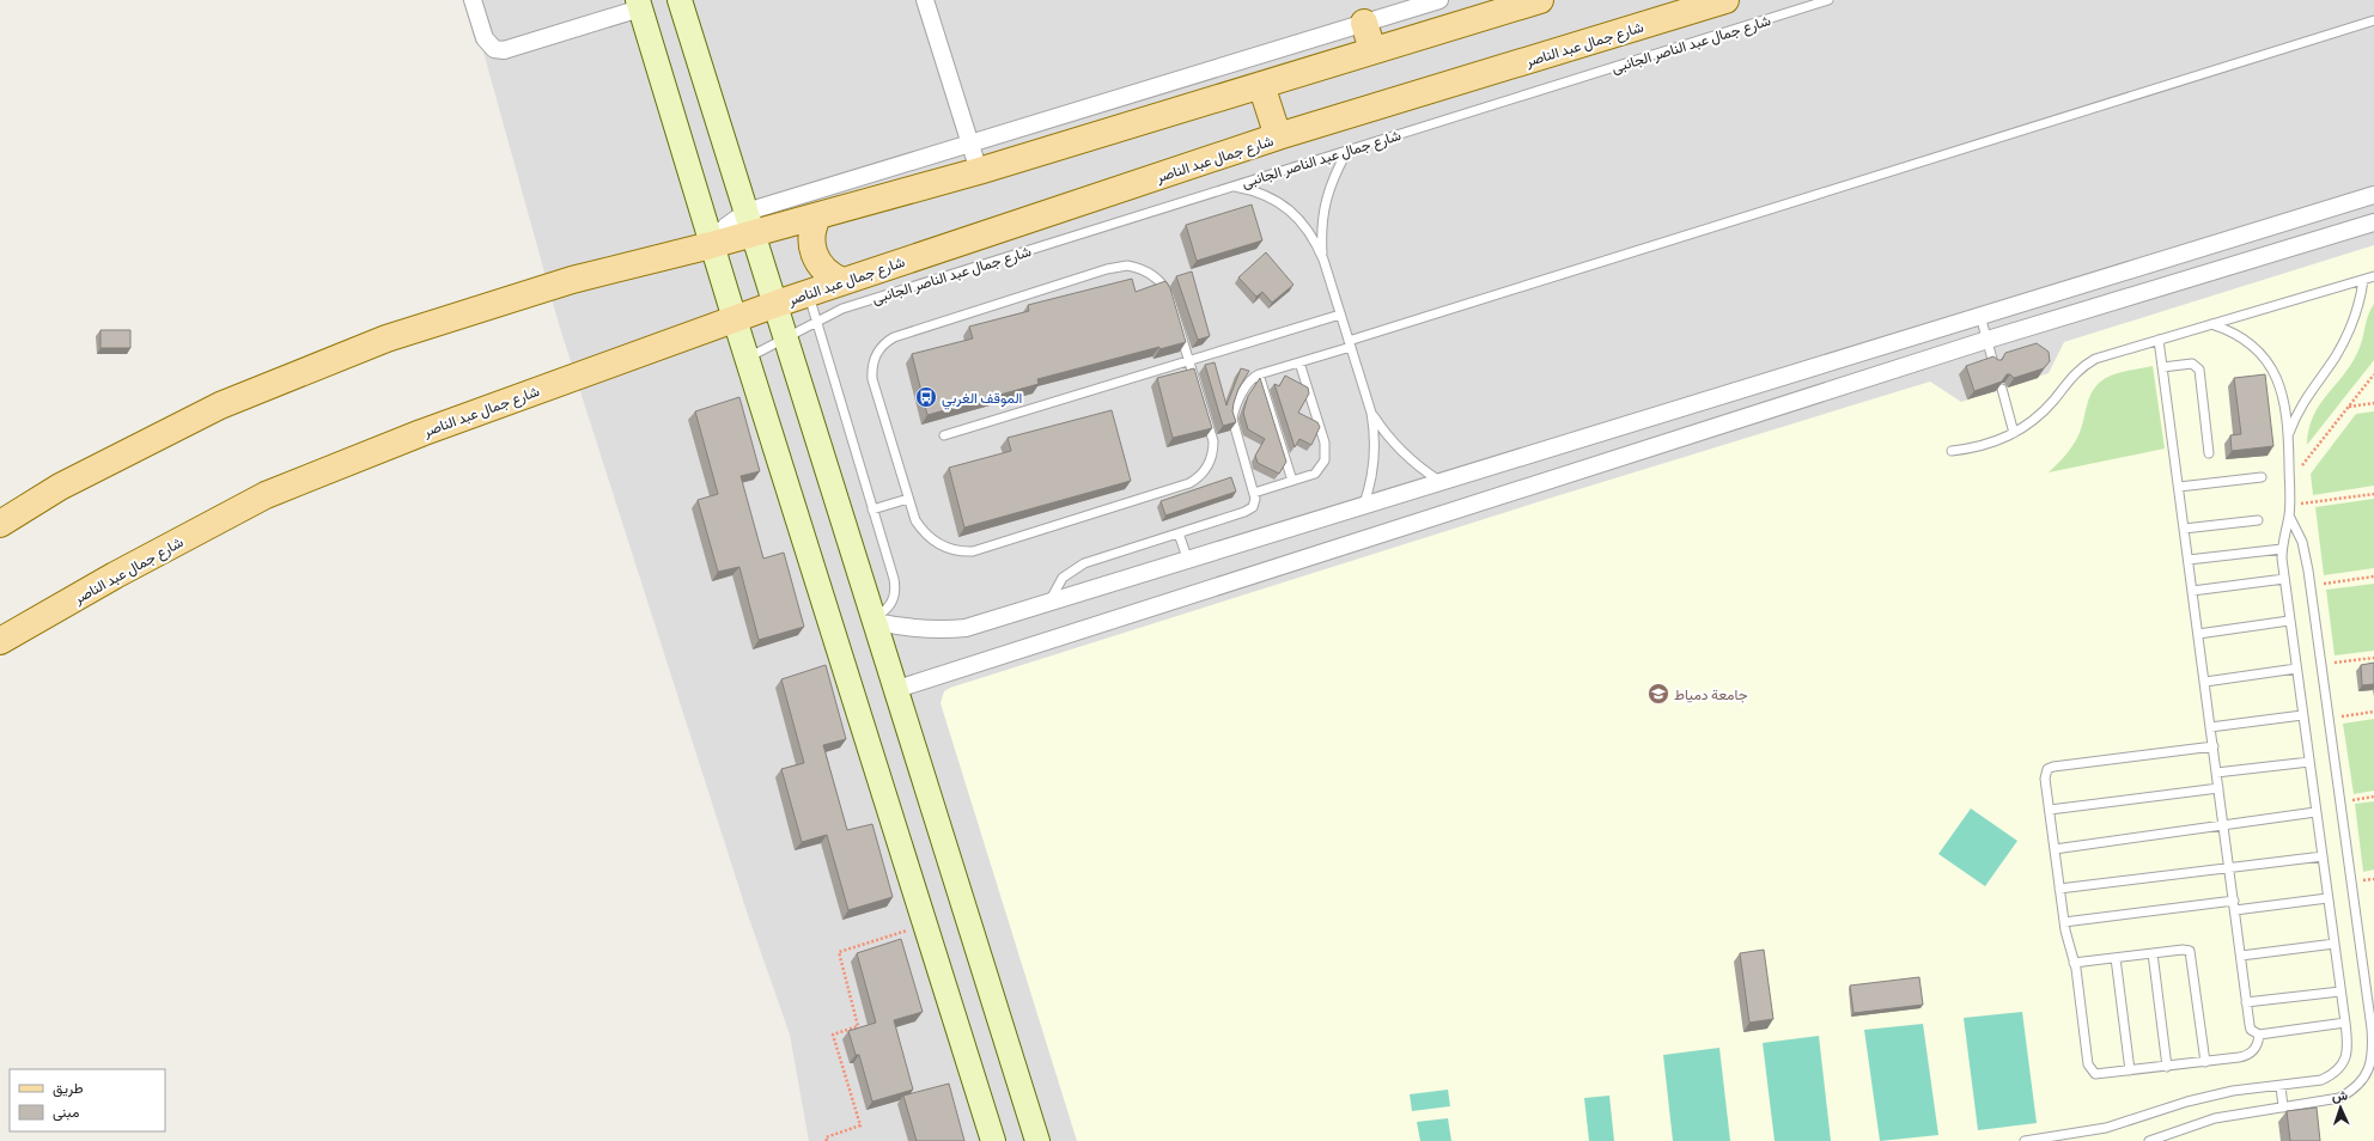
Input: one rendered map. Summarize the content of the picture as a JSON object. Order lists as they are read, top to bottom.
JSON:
{
  "streets": {
    "main road": ["شارع جمال عبد الناصر"],
    "lane": ["شارع جمال عبد الناصر الجانبى"]
  },
  "places": {
    "bus stop": ["الموقف الغربي"],
    "school or university": ["جامعة دمياط"]
  },
  "legend": ["طريق", "مبنى"],
  "north": "top"
}
